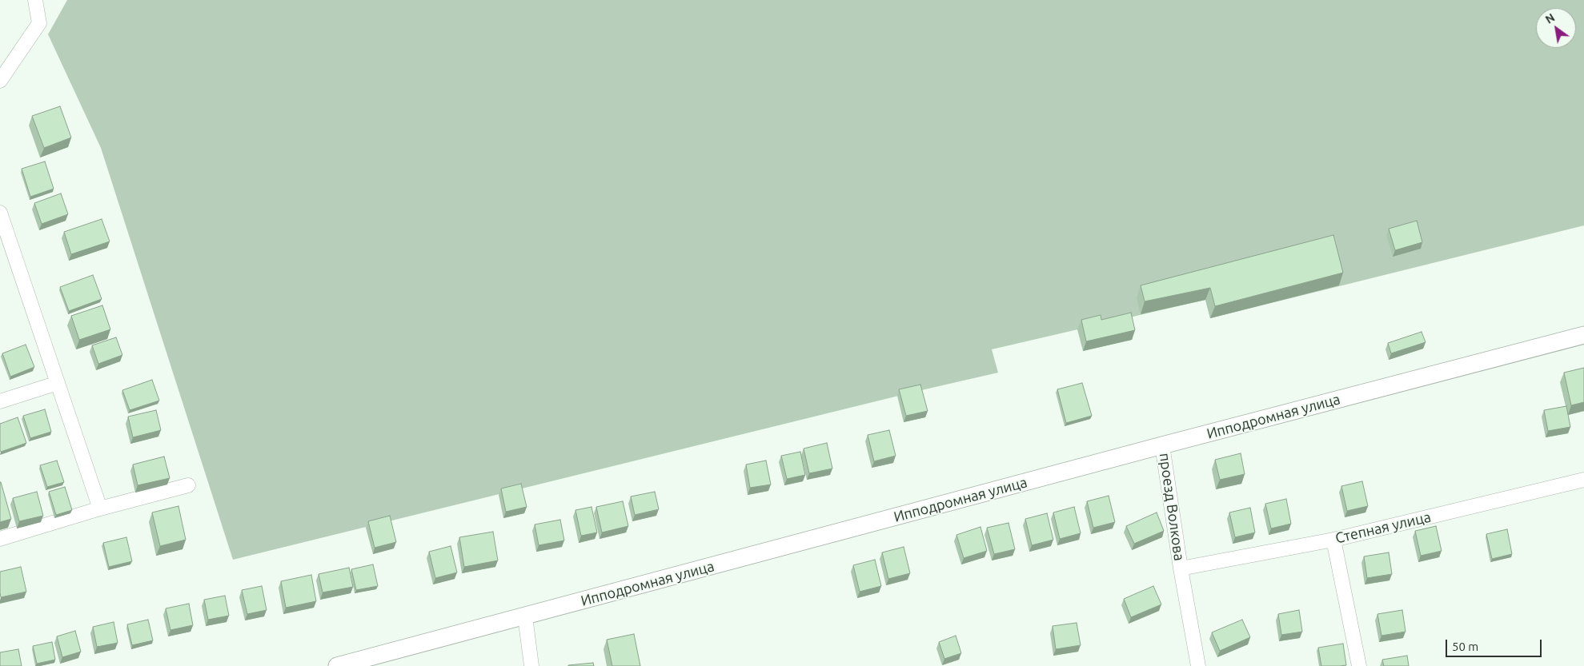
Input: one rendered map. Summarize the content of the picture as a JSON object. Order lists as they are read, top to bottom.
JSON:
{
  "streets": {
    "main road": ["Ипподромная улица"],
    "street": ["проезд Волкова", "Степная улица"]
  },
  "crossings": [
    ["Ипподромная улица", "проезд Волкова"],
    ["проезд Волкова", "Степная улица"]
  ],
  "scale_bar": "50 m",
  "north": "top left"
}
